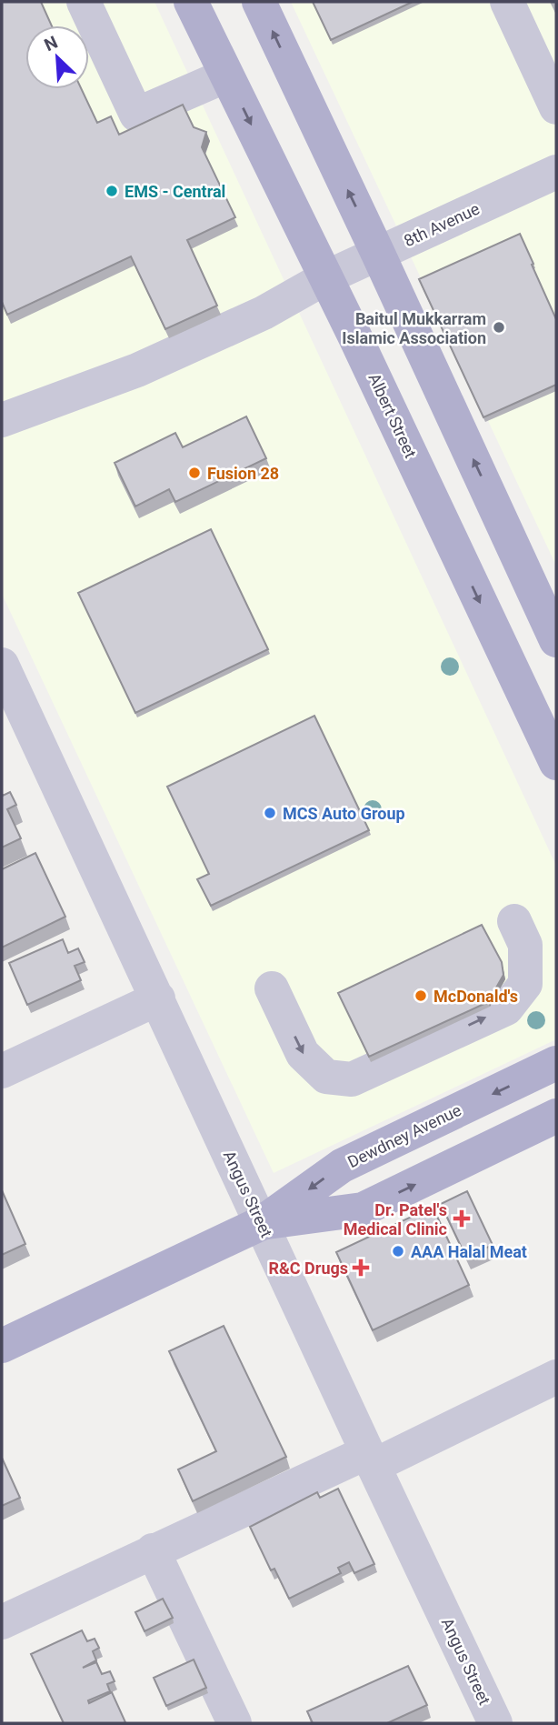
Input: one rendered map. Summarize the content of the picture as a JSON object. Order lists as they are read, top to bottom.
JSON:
{
  "streets": {
    "main road": ["Albert Street", "Dewdney Avenue"],
    "street": ["8th Avenue", "Angus Street"]
  },
  "crossings": [
    ["8th Avenue", "Albert Street"],
    ["Dewdney Avenue", "Angus Street"]
  ],
  "places": {
    "other": [
      "EMS - Central",
      "Baitul Mukkarram Islamic Association",
      "Fusion 28",
      "MCS Auto Group",
      "McDonald's",
      "AAA Halal Meat"
    ],
    "health": ["Dr. Patel's Medical Clinic", "R&C Drugs"]
  },
  "north": "top left"
}
